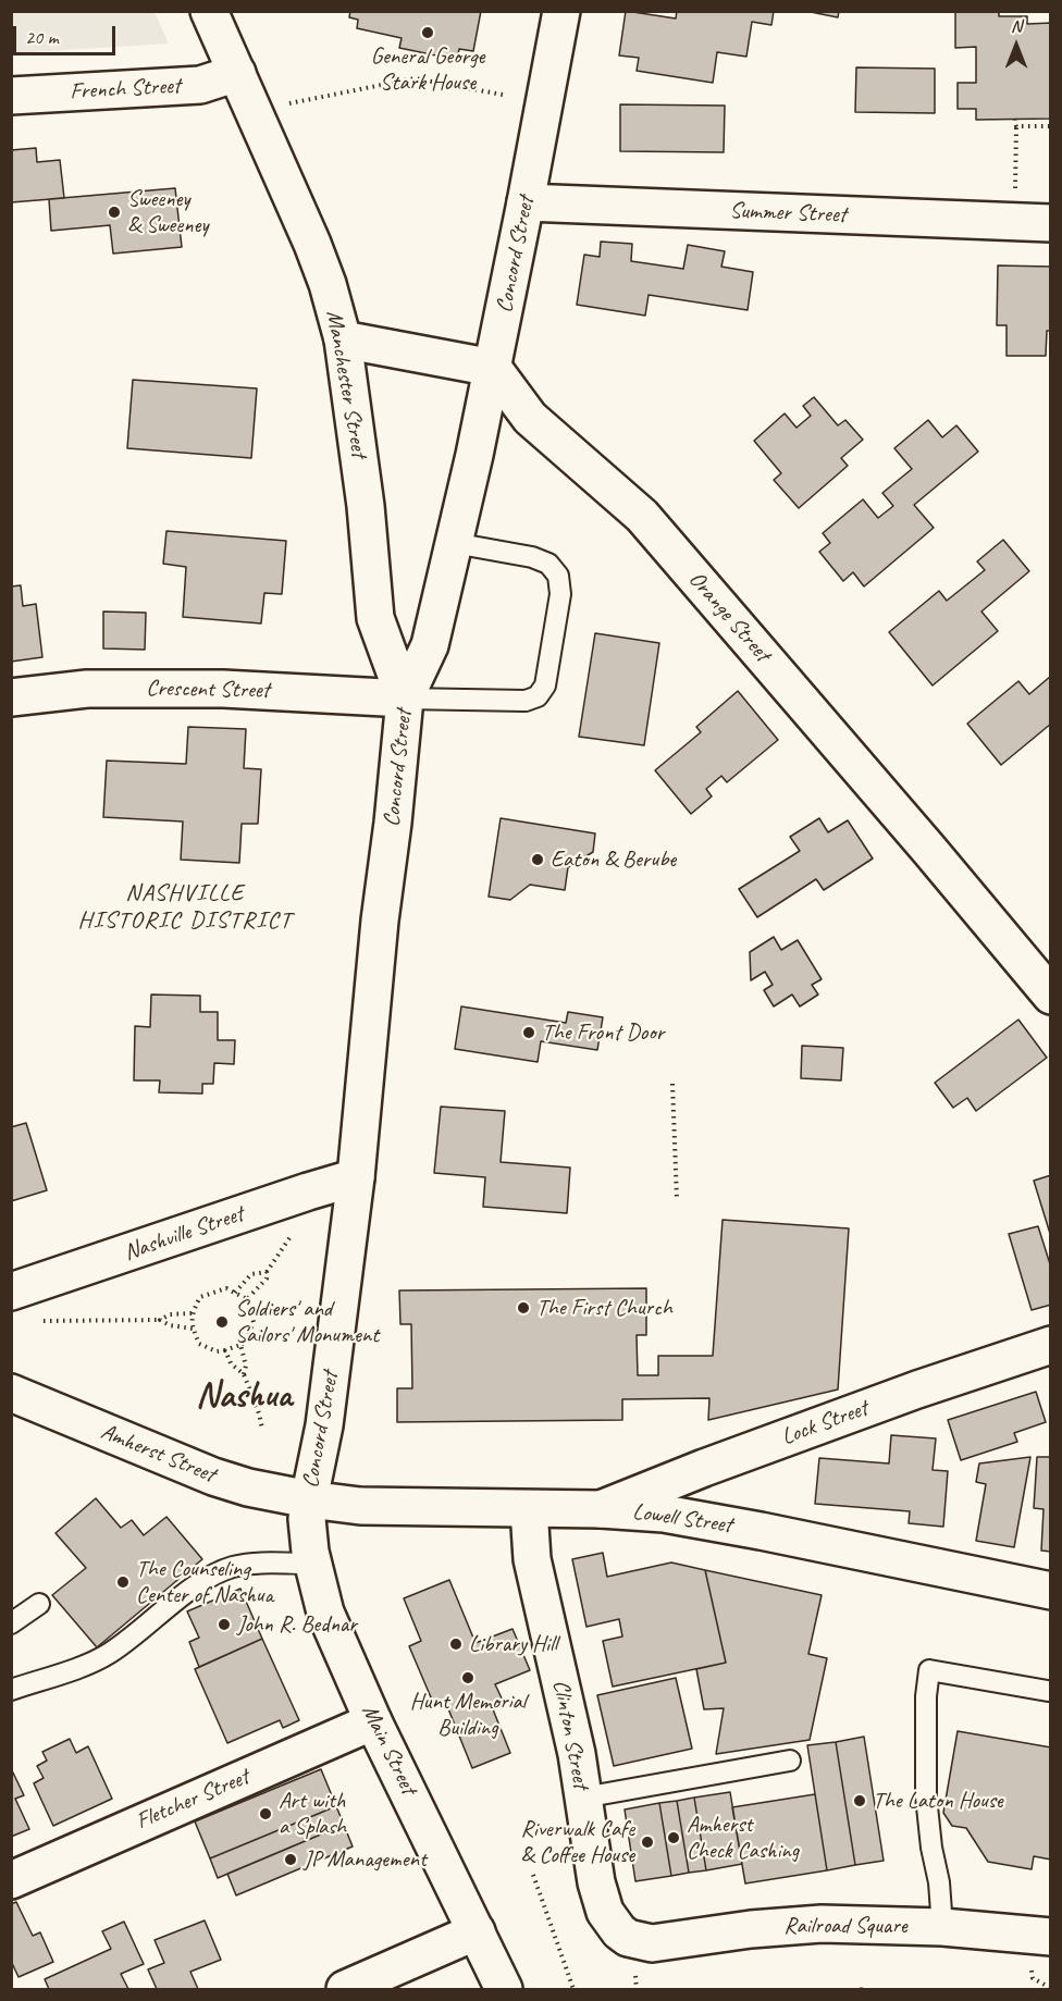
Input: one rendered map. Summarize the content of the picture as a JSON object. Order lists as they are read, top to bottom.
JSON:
{
  "streets": {
    "street": [
      "French Street",
      "Summer Street",
      "Concord Street",
      "Manchester Street",
      "Orange Street",
      "Crescent Street",
      "Nashville Street",
      "Lock Street",
      "Amherst Street",
      "Lowell Street",
      "Clinton Street",
      "Main Street",
      "Fletcher Street",
      "Railroad Square"
    ]
  },
  "crossings": [
    ["French Street", "Manchester Street"],
    ["Summer Street", "Concord Street"],
    ["Concord Street", "Manchester Street"],
    ["Concord Street", "Orange Street"],
    ["Concord Street", "Crescent Street"],
    ["Concord Street", "Nashville Street"],
    ["Concord Street", "Amherst Street"],
    ["Concord Street", "Lowell Street"],
    ["Concord Street", "Main Street"],
    ["Manchester Street", "Crescent Street"],
    ["Lock Street", "Lowell Street"],
    ["Amherst Street", "Lowell Street"],
    ["Amherst Street", "Main Street"],
    ["Lowell Street", "Clinton Street"],
    ["Lowell Street", "Main Street"],
    ["Clinton Street", "Railroad Square"],
    ["Main Street", "Fletcher Street"]
  ],
  "districts": ["NASHVILLE HISTORIC DISTRICT", "Nashua"],
  "places": [
    "General George Stark House",
    "Sweeney & Sweeney",
    "Eaton & Berube",
    "The Front Door",
    "The First Church",
    "Soldiers' and Sailors' Monument",
    "The Counseling Center of Nashua",
    "John R. Bednar",
    "Library Hill",
    "Hunt Memorial Building",
    "The Laton House",
    "Art with a Splash",
    "Amherst Check Cashing",
    "Riverwalk Cafe & Coffee House",
    "JP Management"
  ],
  "scale_bar": "20 m",
  "north": "top"
}
